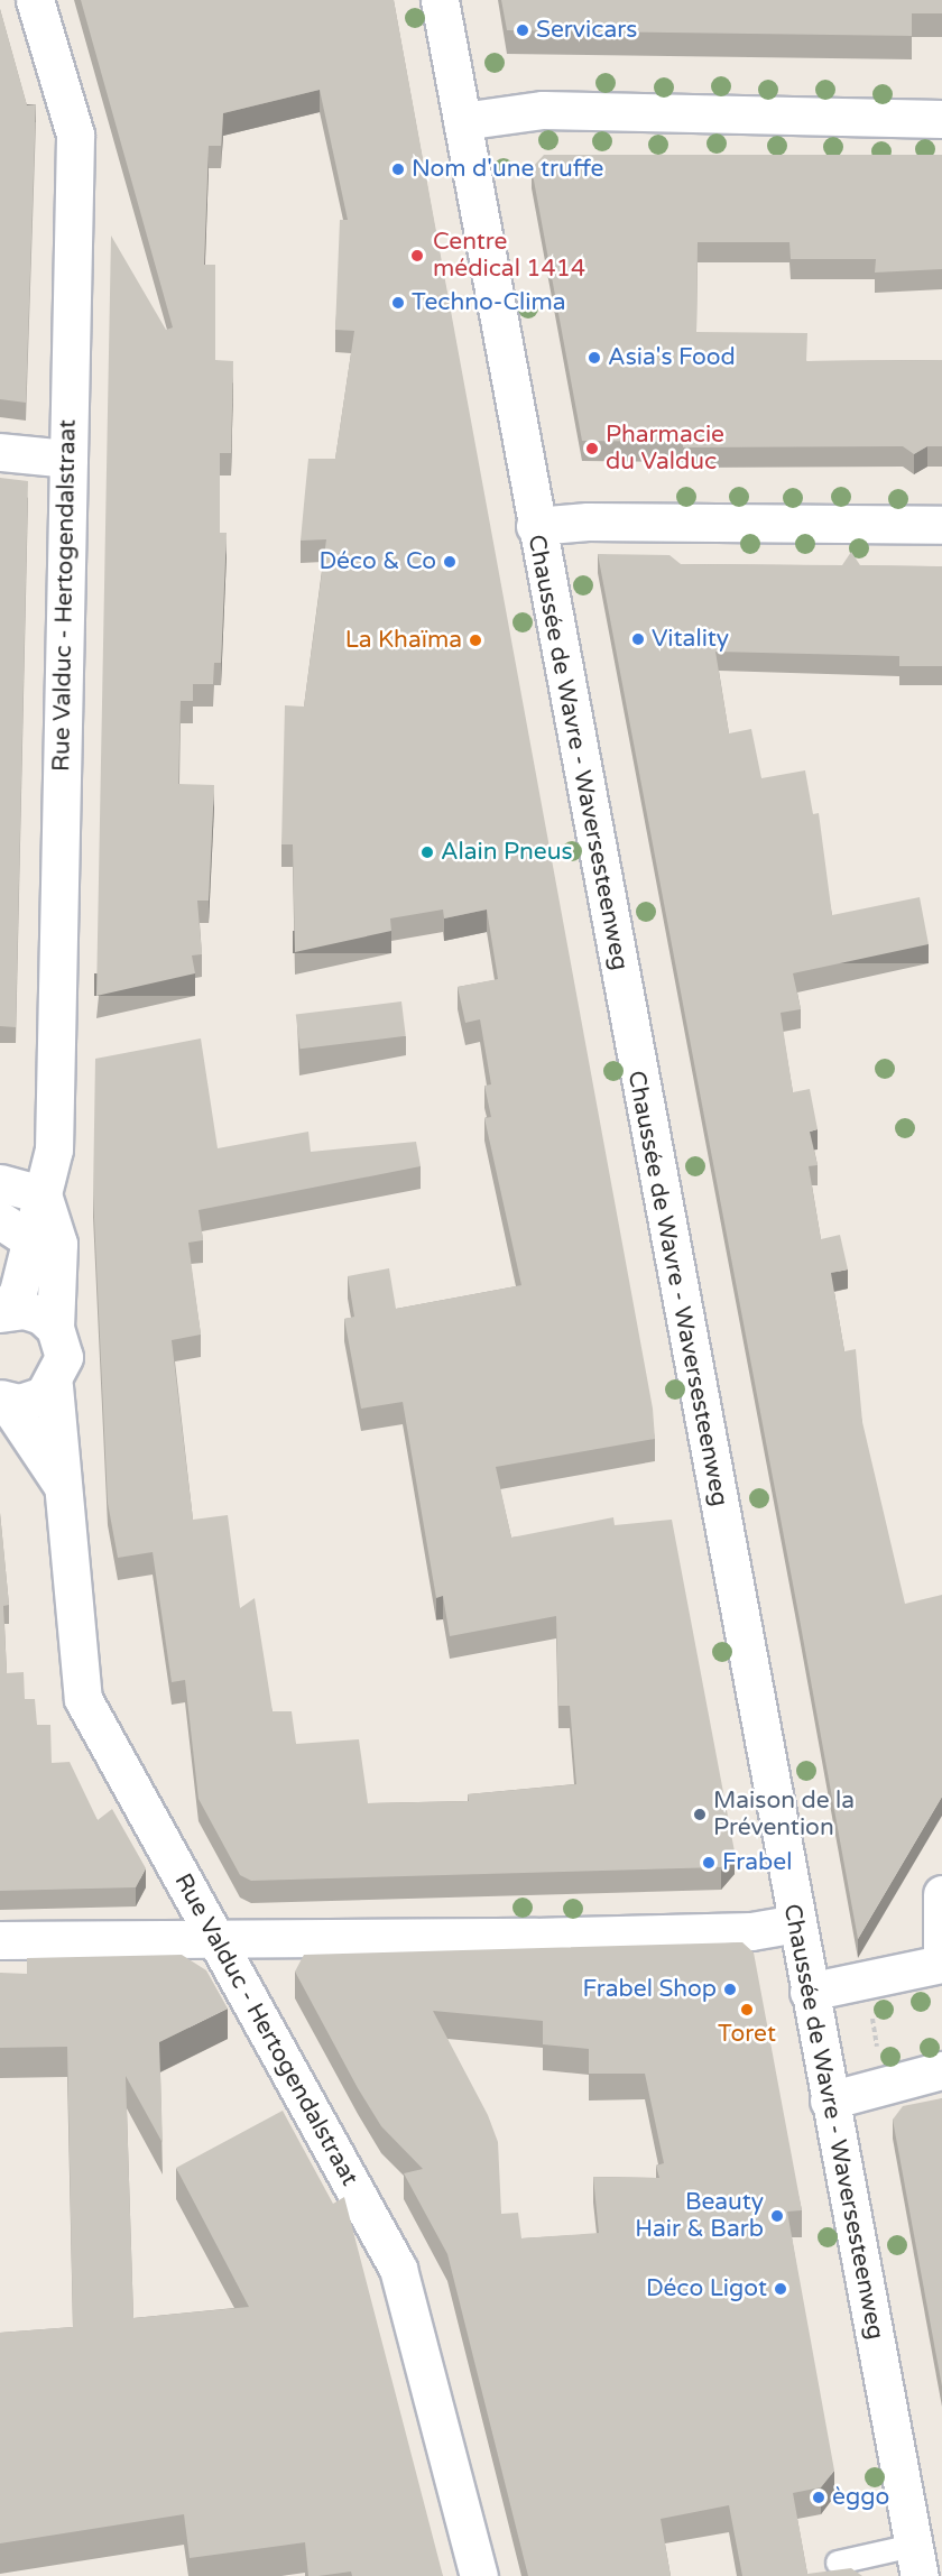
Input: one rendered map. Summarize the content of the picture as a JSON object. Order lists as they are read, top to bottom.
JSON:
{
  "streets": {
    "street": ["Rue Valduc - Hertogendalstraat", "Chaussée de Wavre - Waversesteenweg"]
  },
  "places": [
    "Servicars",
    "Nom d'une truffe",
    "Centre médical 1414",
    "Techno-Clima",
    "Asia's Food",
    "Pharmacie du Valduc",
    "Déco & Co",
    "Vitality",
    "La Khaïma",
    "Alain Pneus",
    "Maison de la Prévention",
    "Frabel",
    "Frabel Shop",
    "Toret",
    "Beauty Hair & Barb",
    "Déco Ligot",
    "èggo"
  ]
}
